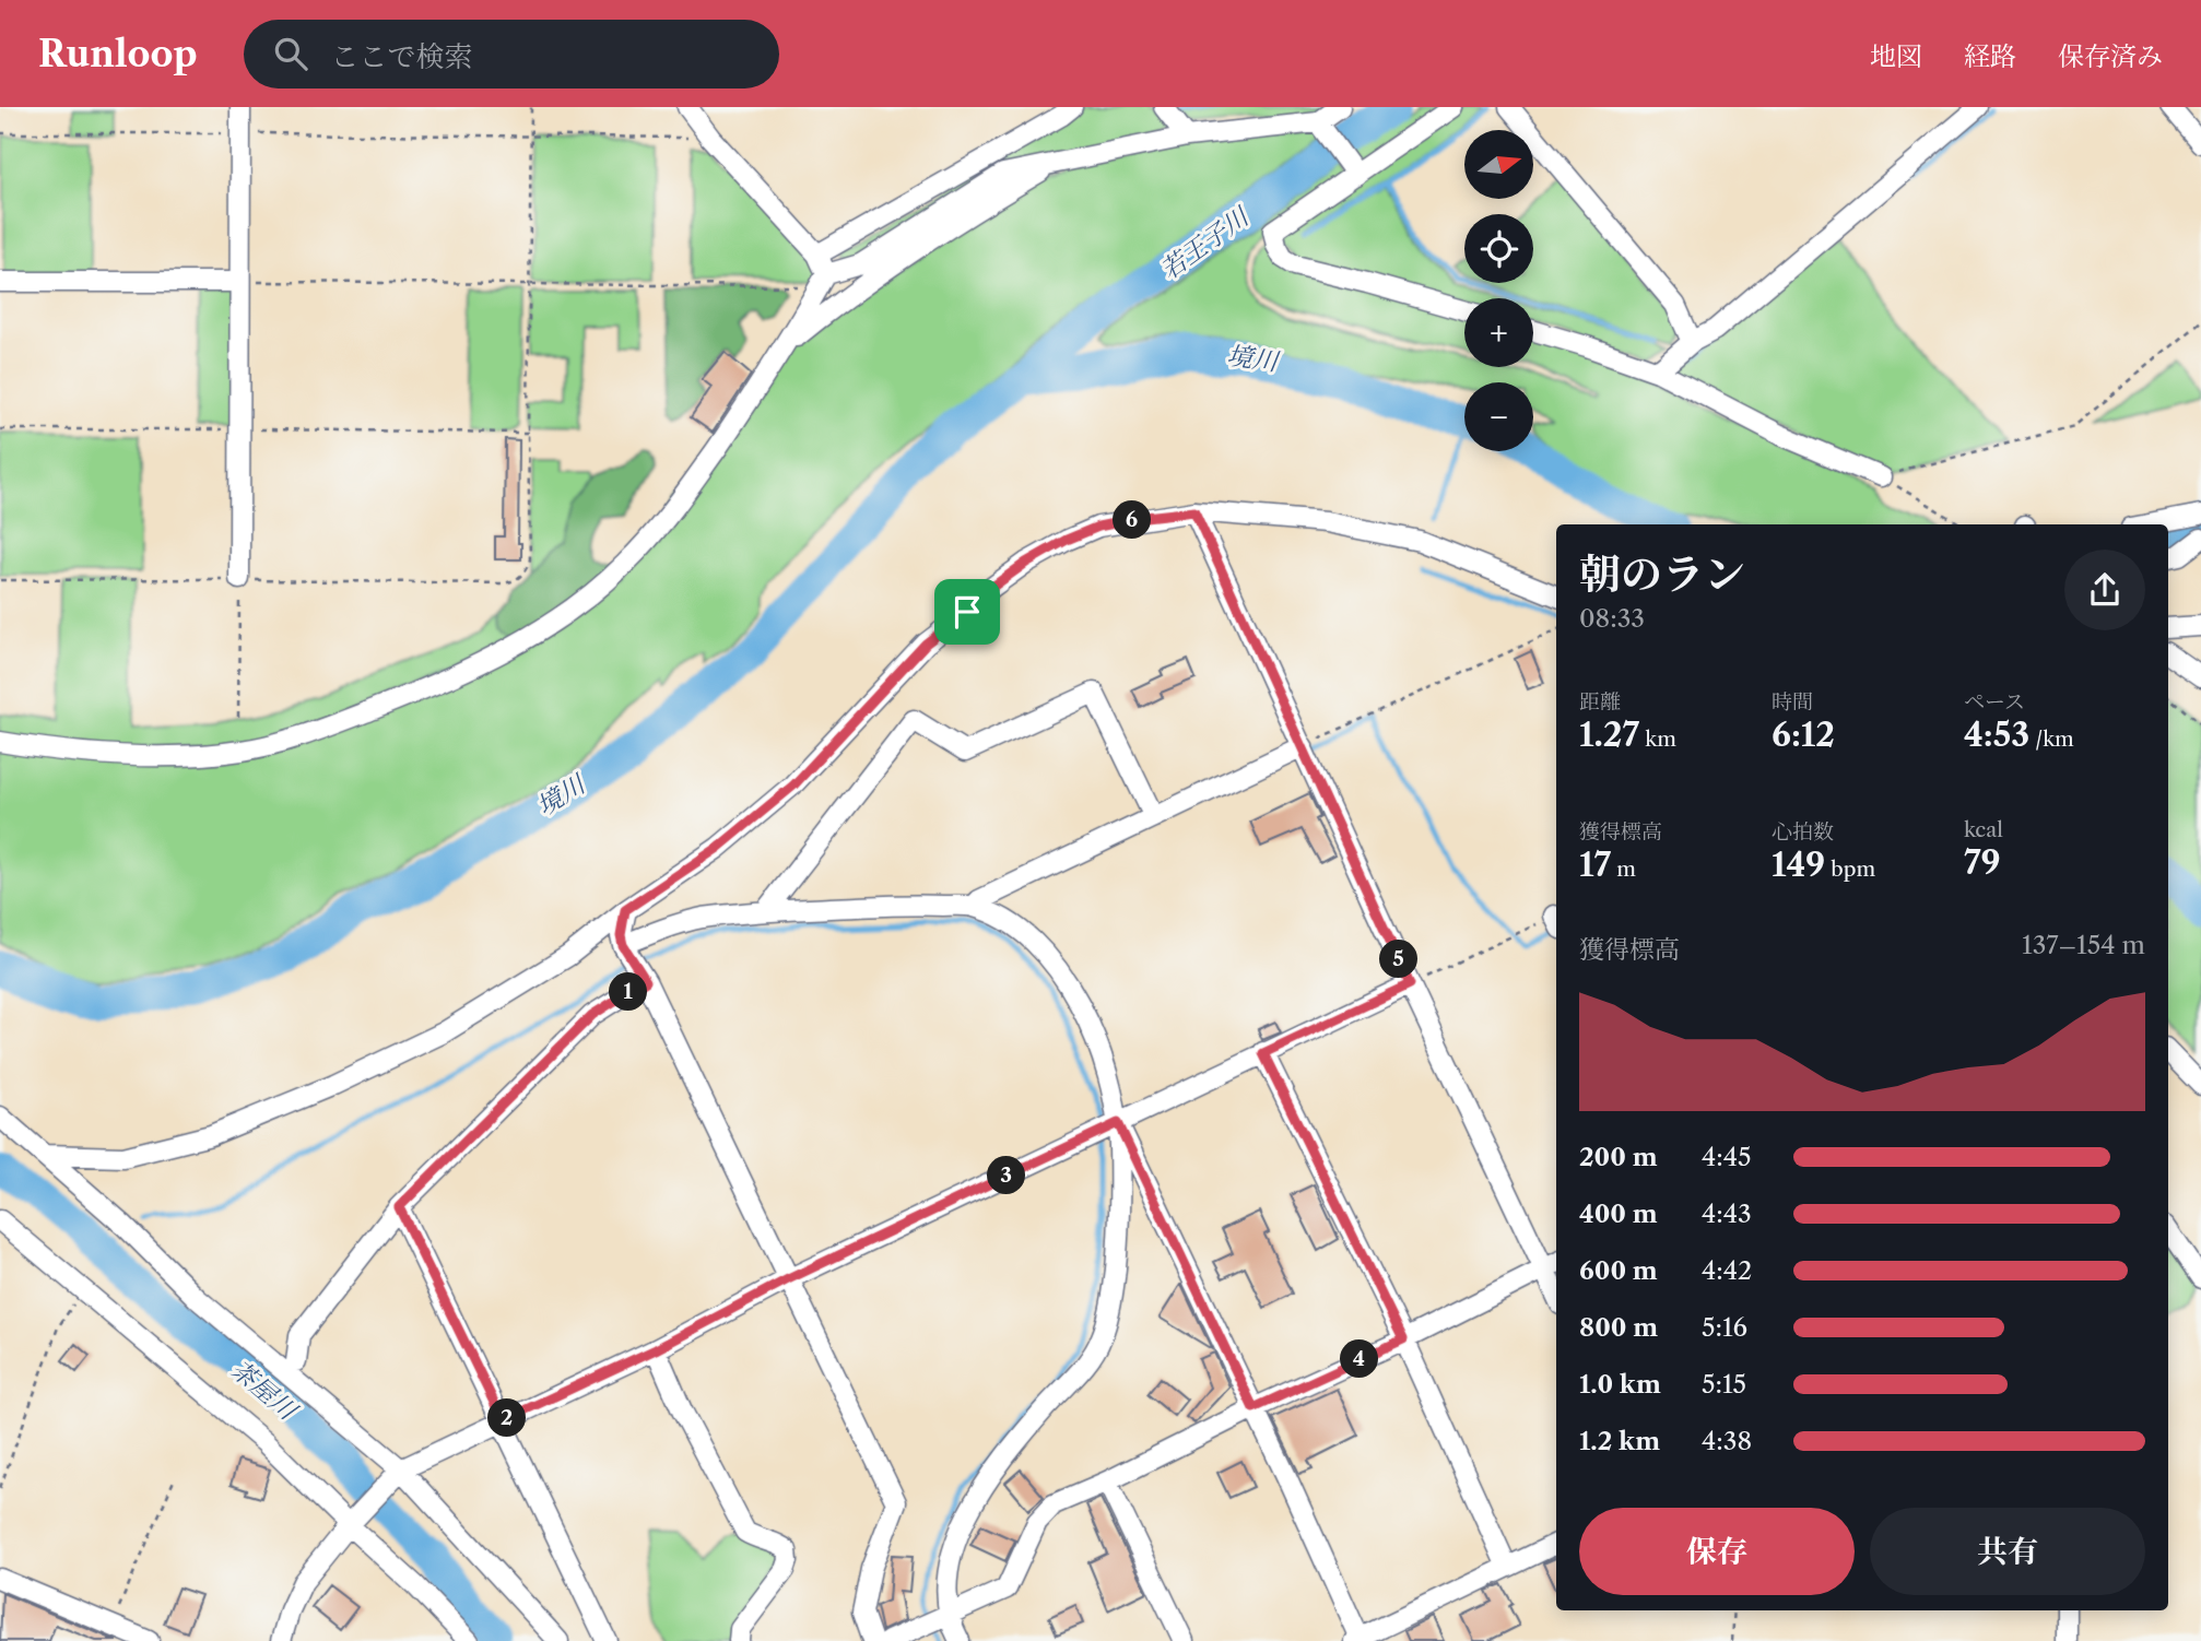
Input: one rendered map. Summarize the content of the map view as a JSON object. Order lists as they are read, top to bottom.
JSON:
{
  "water": ["若王子川", "境川", "茶屋川"],
  "north": "right",
  "page": {
    "header": "Runloop",
    "search": "ここで検索",
    "nav": ["地図", "経路", "保存済み"],
    "map_buttons": ["+", "−"],
    "pins": [
      "6",
      "5",
      "1",
      "3",
      "4",
      "2"
    ],
    "heading": ["朝のラン", "08:33"],
    "stats": [
      ["距離", "1.27 km"],
      ["時間", "6:12"],
      ["ペース", "4:53 /km"],
      ["獲得標高", "17 m"],
      ["心拍数", "149 bpm"],
      ["kcal", "79"]
    ],
    "chart": ["獲得標高", "137–154 m"],
    "list": [
      {
        "name": "200 m",
        "note": "4:45"
      },
      {
        "name": "400 m",
        "note": "4:43"
      },
      {
        "name": "600 m",
        "note": "4:42"
      },
      {
        "name": "800 m",
        "note": "5:16"
      },
      {
        "name": "1.0 km",
        "note": "5:15"
      },
      {
        "name": "1.2 km",
        "note": "4:38"
      }
    ],
    "buttons": ["保存", "共有"]
  }
}
